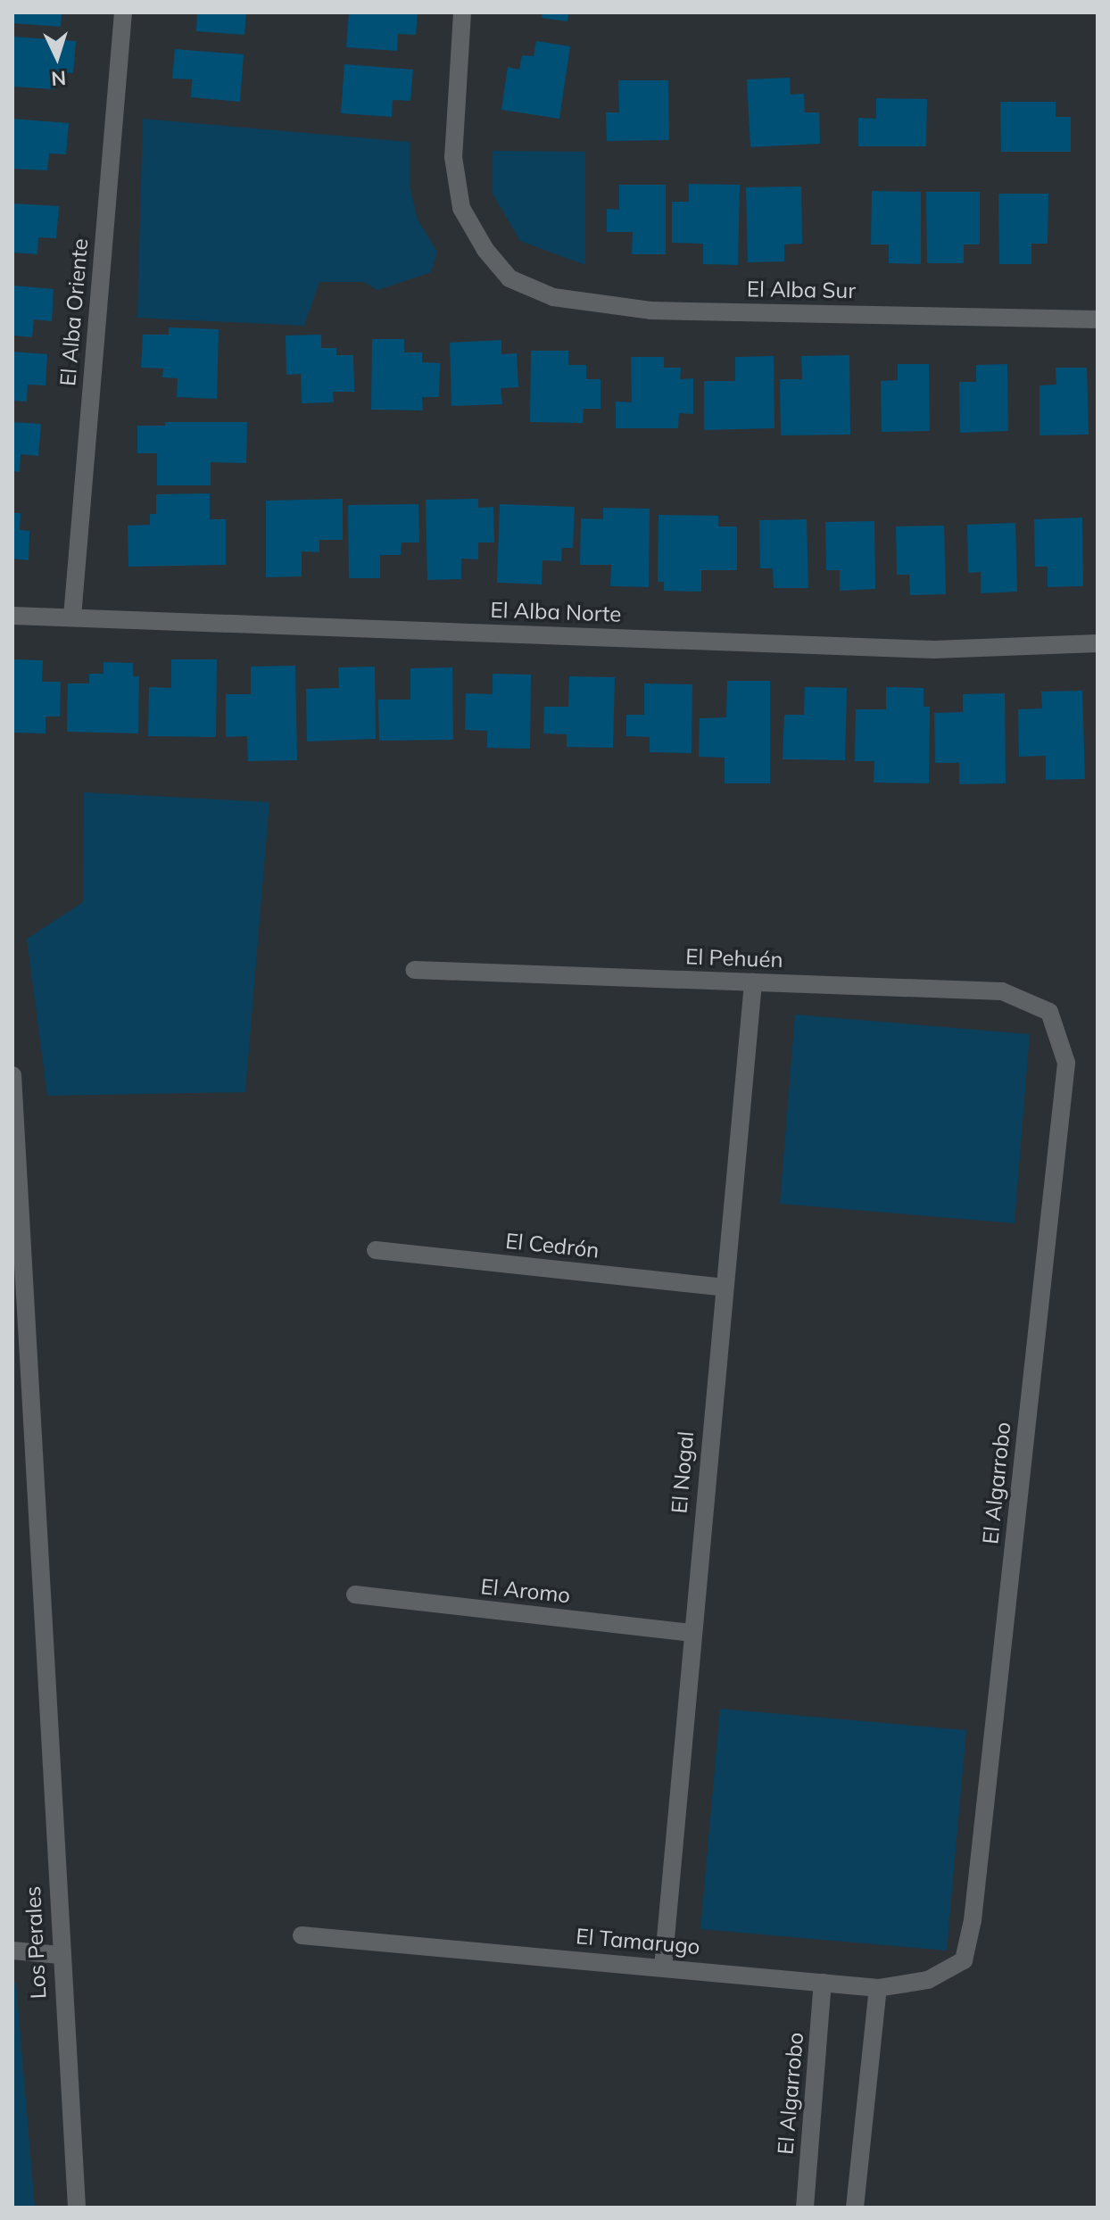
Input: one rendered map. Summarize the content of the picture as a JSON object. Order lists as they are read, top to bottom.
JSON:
{
  "streets": {
    "street": [
      "El Alba Sur",
      "El Alba Oriente",
      "El Alba Norte",
      "El Pehuén",
      "El Cedrón",
      "El Nogal",
      "El Algarrobo",
      "El Aromo",
      "El Tamarugo",
      "Los Perales"
    ]
  },
  "crossings": [
    ["El Alba Oriente", "El Alba Norte"],
    ["El Pehuén", "El Nogal"],
    ["El Pehuén", "El Algarrobo"],
    ["El Cedrón", "El Nogal"],
    ["El Nogal", "El Aromo"],
    ["El Nogal", "El Tamarugo"],
    ["El Algarrobo", "El Tamarugo"]
  ],
  "north": "bottom"
}
